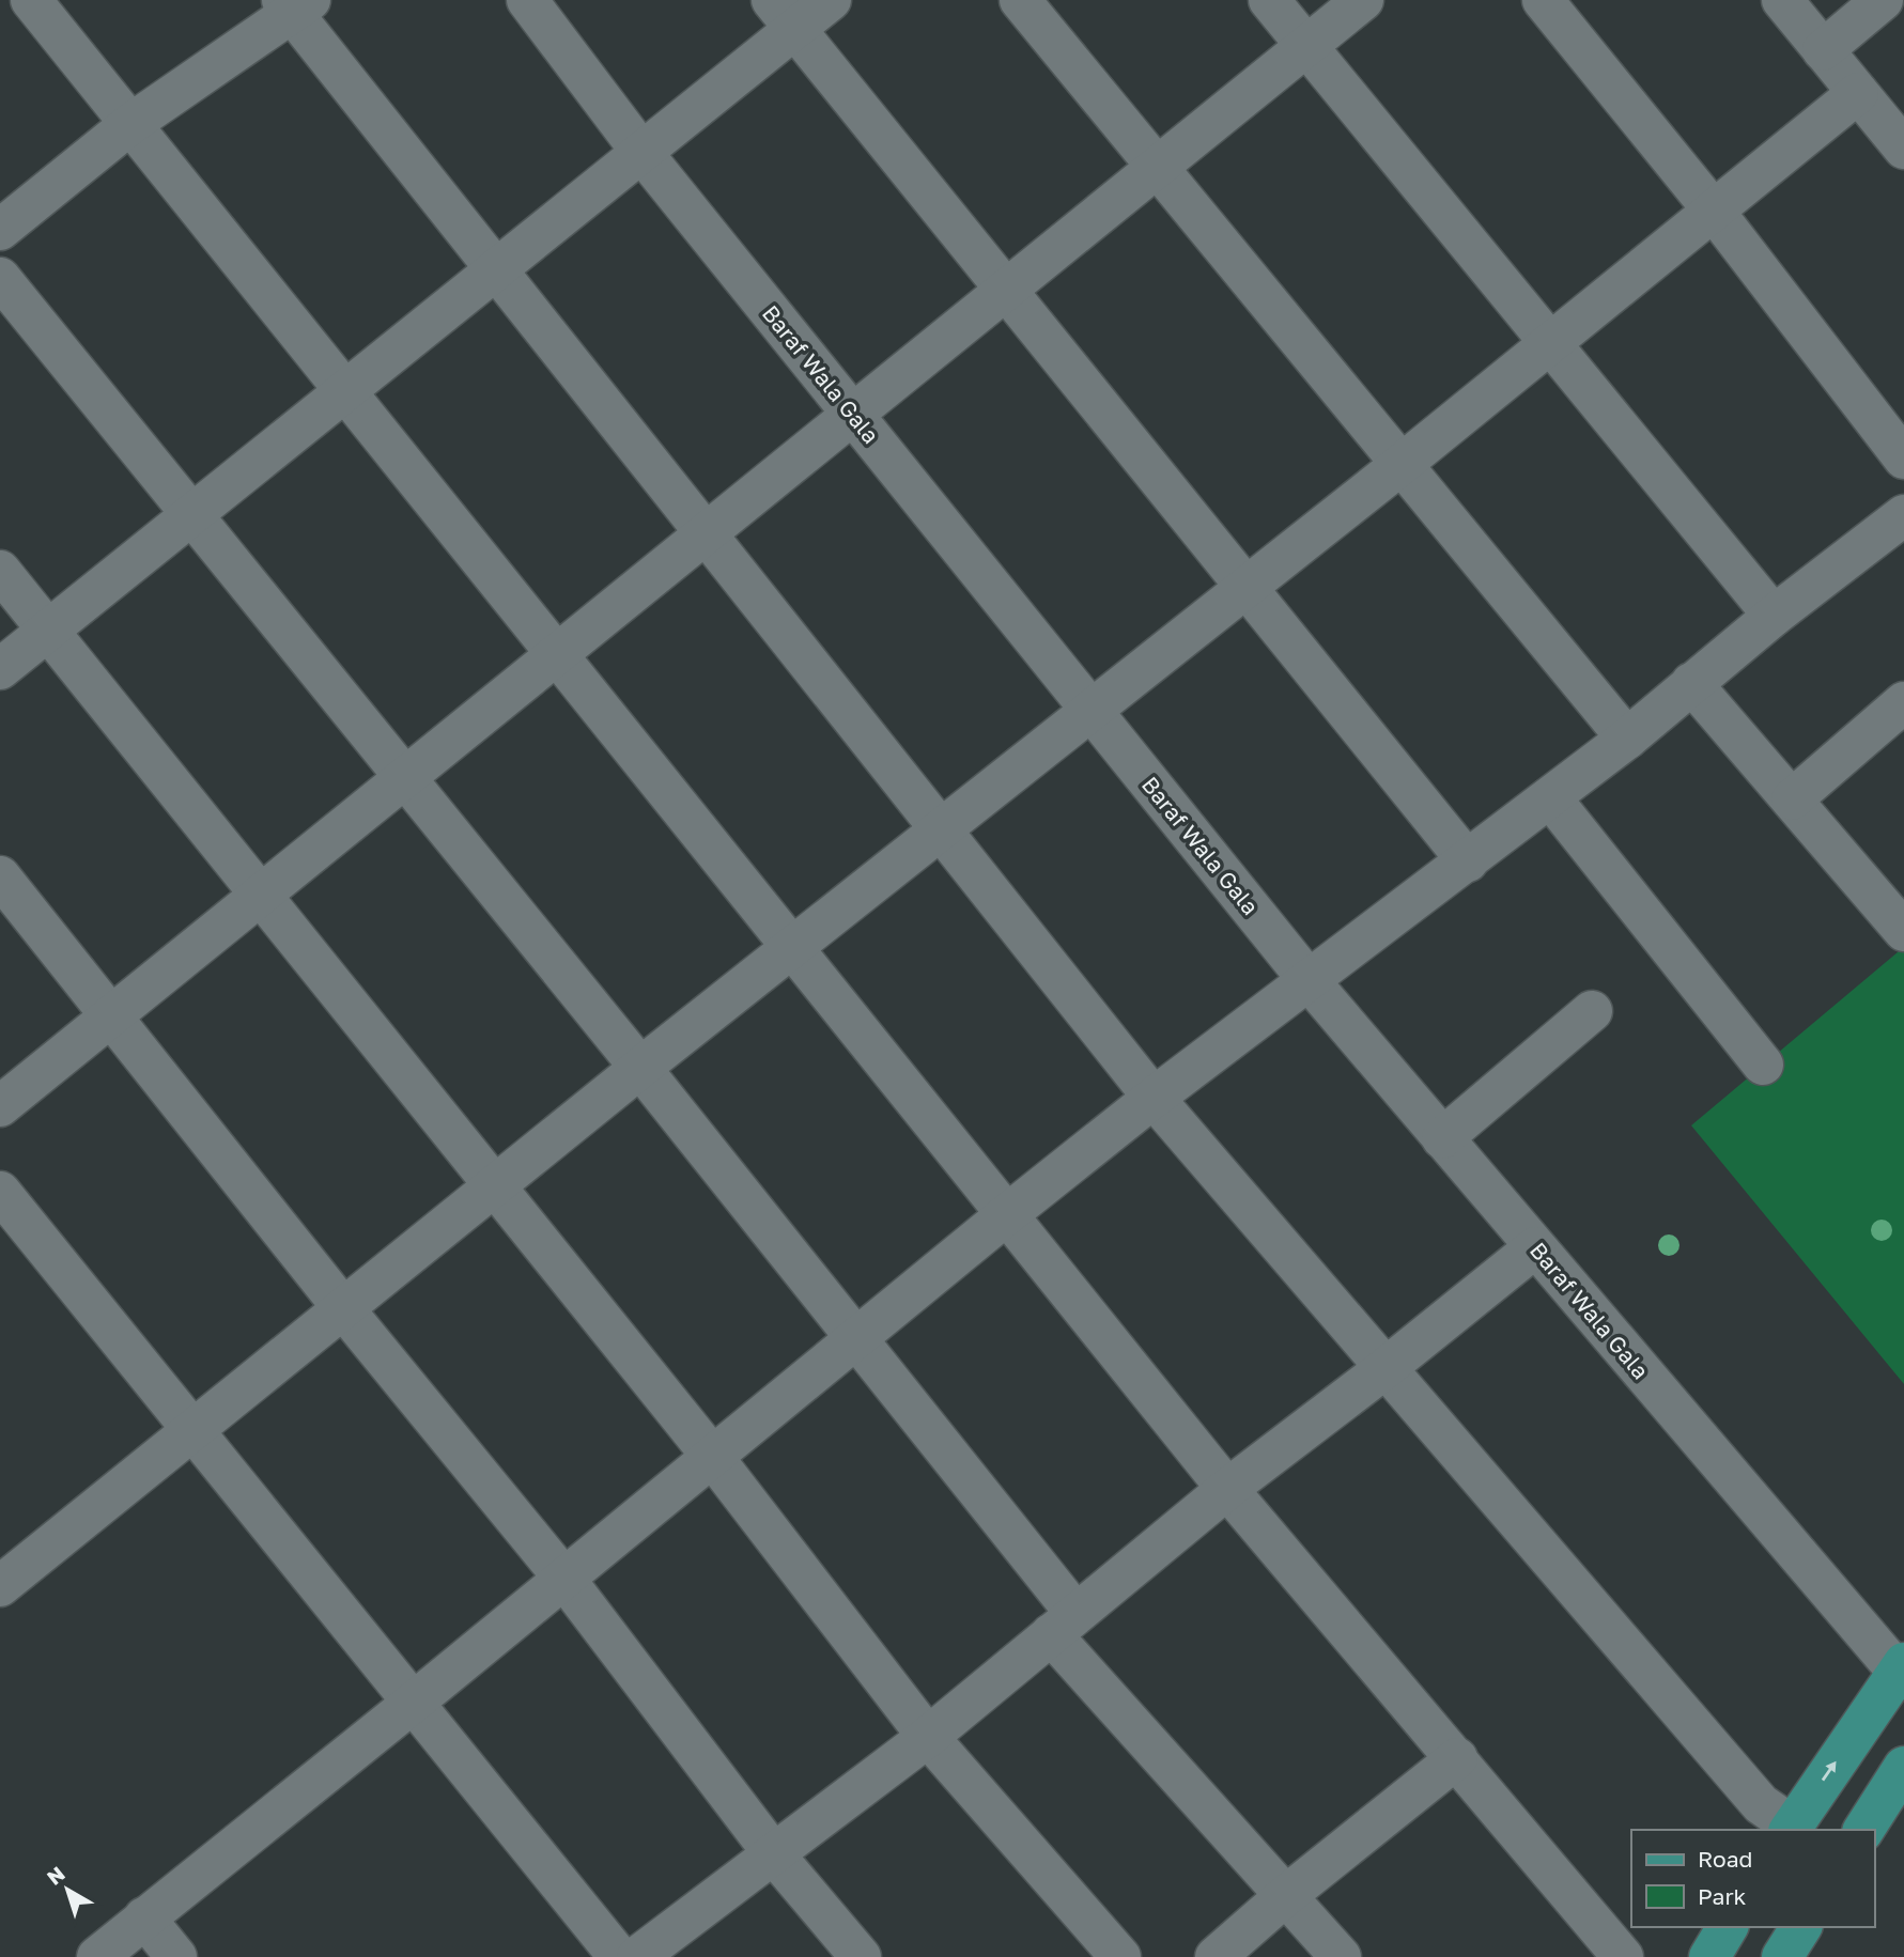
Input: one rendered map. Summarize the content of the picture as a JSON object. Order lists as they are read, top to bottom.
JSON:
{
  "streets": {
    "street": ["Baraf Wala Gala"]
  },
  "legend": ["Road", "Park"],
  "north": "top left"
}
